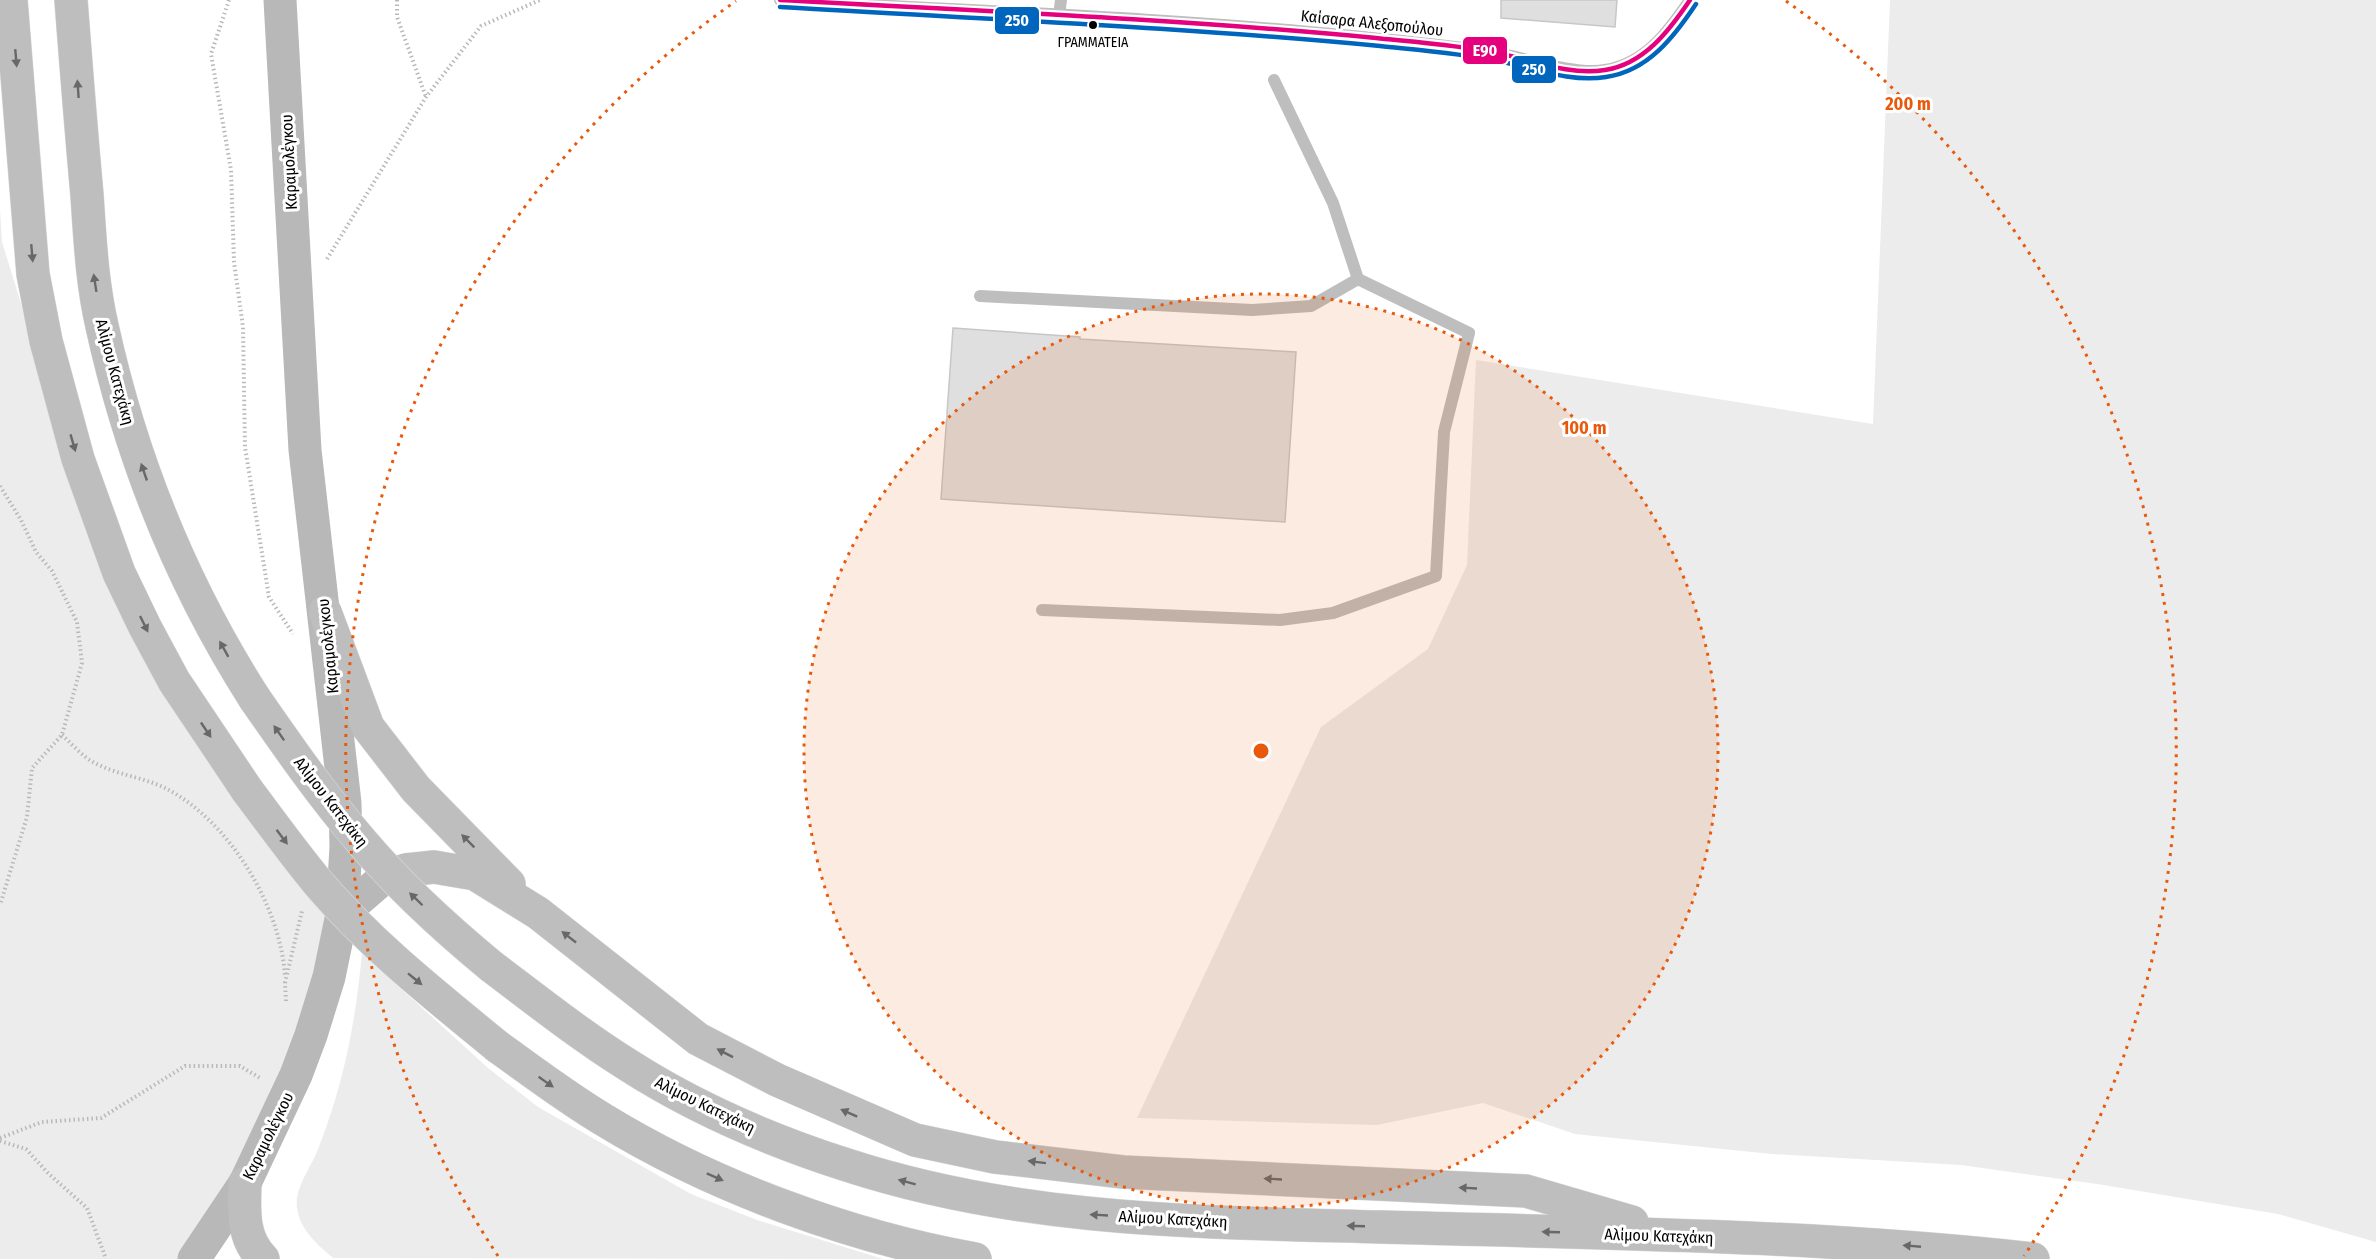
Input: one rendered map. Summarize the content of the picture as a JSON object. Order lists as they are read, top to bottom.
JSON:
{
  "streets": {
    "main road": ["Καραμολέγκου", "Αλίμου Κατεχάκη"],
    "lane": ["Καίσαρα Αλεξοπούλου"]
  },
  "places": ["ΓΡΑΜΜΑΤΕΙΑ"],
  "lines": ["transit line Ε90", "transit line 250"],
  "rings": ["200 m", "100 m"]
}
